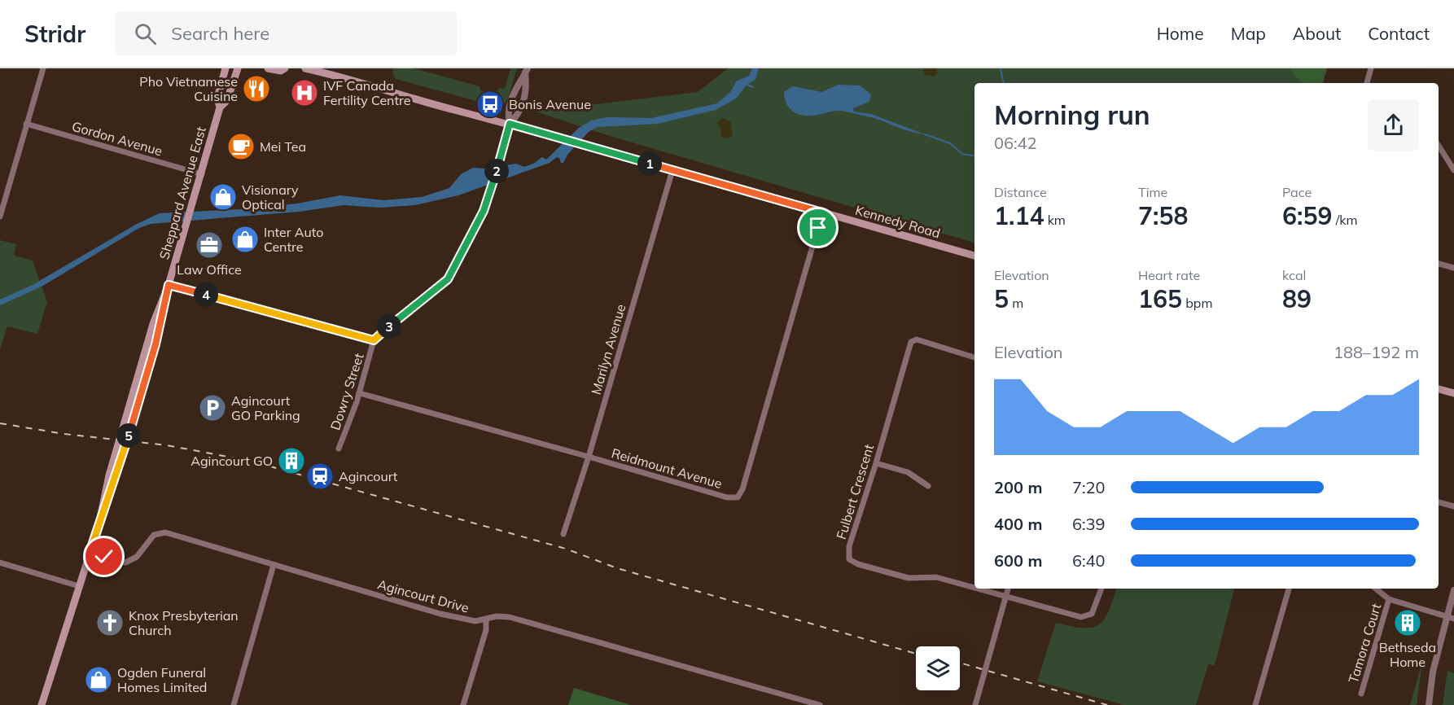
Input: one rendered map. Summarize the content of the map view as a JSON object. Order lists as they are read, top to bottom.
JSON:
{
  "streets": {
    "main road": ["Sheppard Avenue East", "Kennedy Road"],
    "street": [
      "Gordon Avenue",
      "Marilyn Avenue",
      "Dowry Street",
      "Reidmount Avenue",
      "Fulbert Crescent",
      "Agincourt Drive",
      "Tamora Court"
    ]
  },
  "crossings": [
    ["Gordon Avenue", "Sheppard Avenue East"],
    ["Sheppard Avenue East", "Agincourt Drive"],
    ["Kennedy Road", "Marilyn Avenue"],
    ["Kennedy Road", "Reidmount Avenue"],
    ["Marilyn Avenue", "Reidmount Avenue"],
    ["Dowry Street", "Reidmount Avenue"]
  ],
  "places": {
    "restaurant": ["Pho Vietnamese Cuisine"],
    "hospital": ["IVF Canada Fertility Centre"],
    "bus stop": ["Bonis Avenue"],
    "cafe": ["Mei Tea"],
    "shop": ["Visionary Optical", "Inter Auto Centre", "Ogden Funeral Homes Limited"],
    "office": ["Law Office"],
    "parking": ["Agincourt GO Parking"],
    "building": ["Agincourt GO", "Bethseda Home"],
    "station": ["Agincourt"],
    "church": ["Knox Presbyterian Church"]
  },
  "page": {
    "header": "Stridr",
    "search": "Search here",
    "nav": [
      "Home",
      "Map",
      "About",
      "Contact"
    ],
    "heading": ["Morning run", "06:42"],
    "pins": [
      "1",
      "2",
      "4",
      "3",
      "5"
    ],
    "stats": [
      ["Distance", "1.14 km"],
      ["Time", "7:58"],
      ["Pace", "6:59 /km"],
      ["Elevation", "5 m"],
      ["Heart rate", "165 bpm"],
      ["kcal", "89"]
    ],
    "chart": ["Elevation", "188–192 m"],
    "list": [
      {
        "name": "200 m",
        "note": "7:20"
      },
      {
        "name": "400 m",
        "note": "6:39"
      },
      {
        "name": "600 m",
        "note": "6:40"
      }
    ]
  }
}
